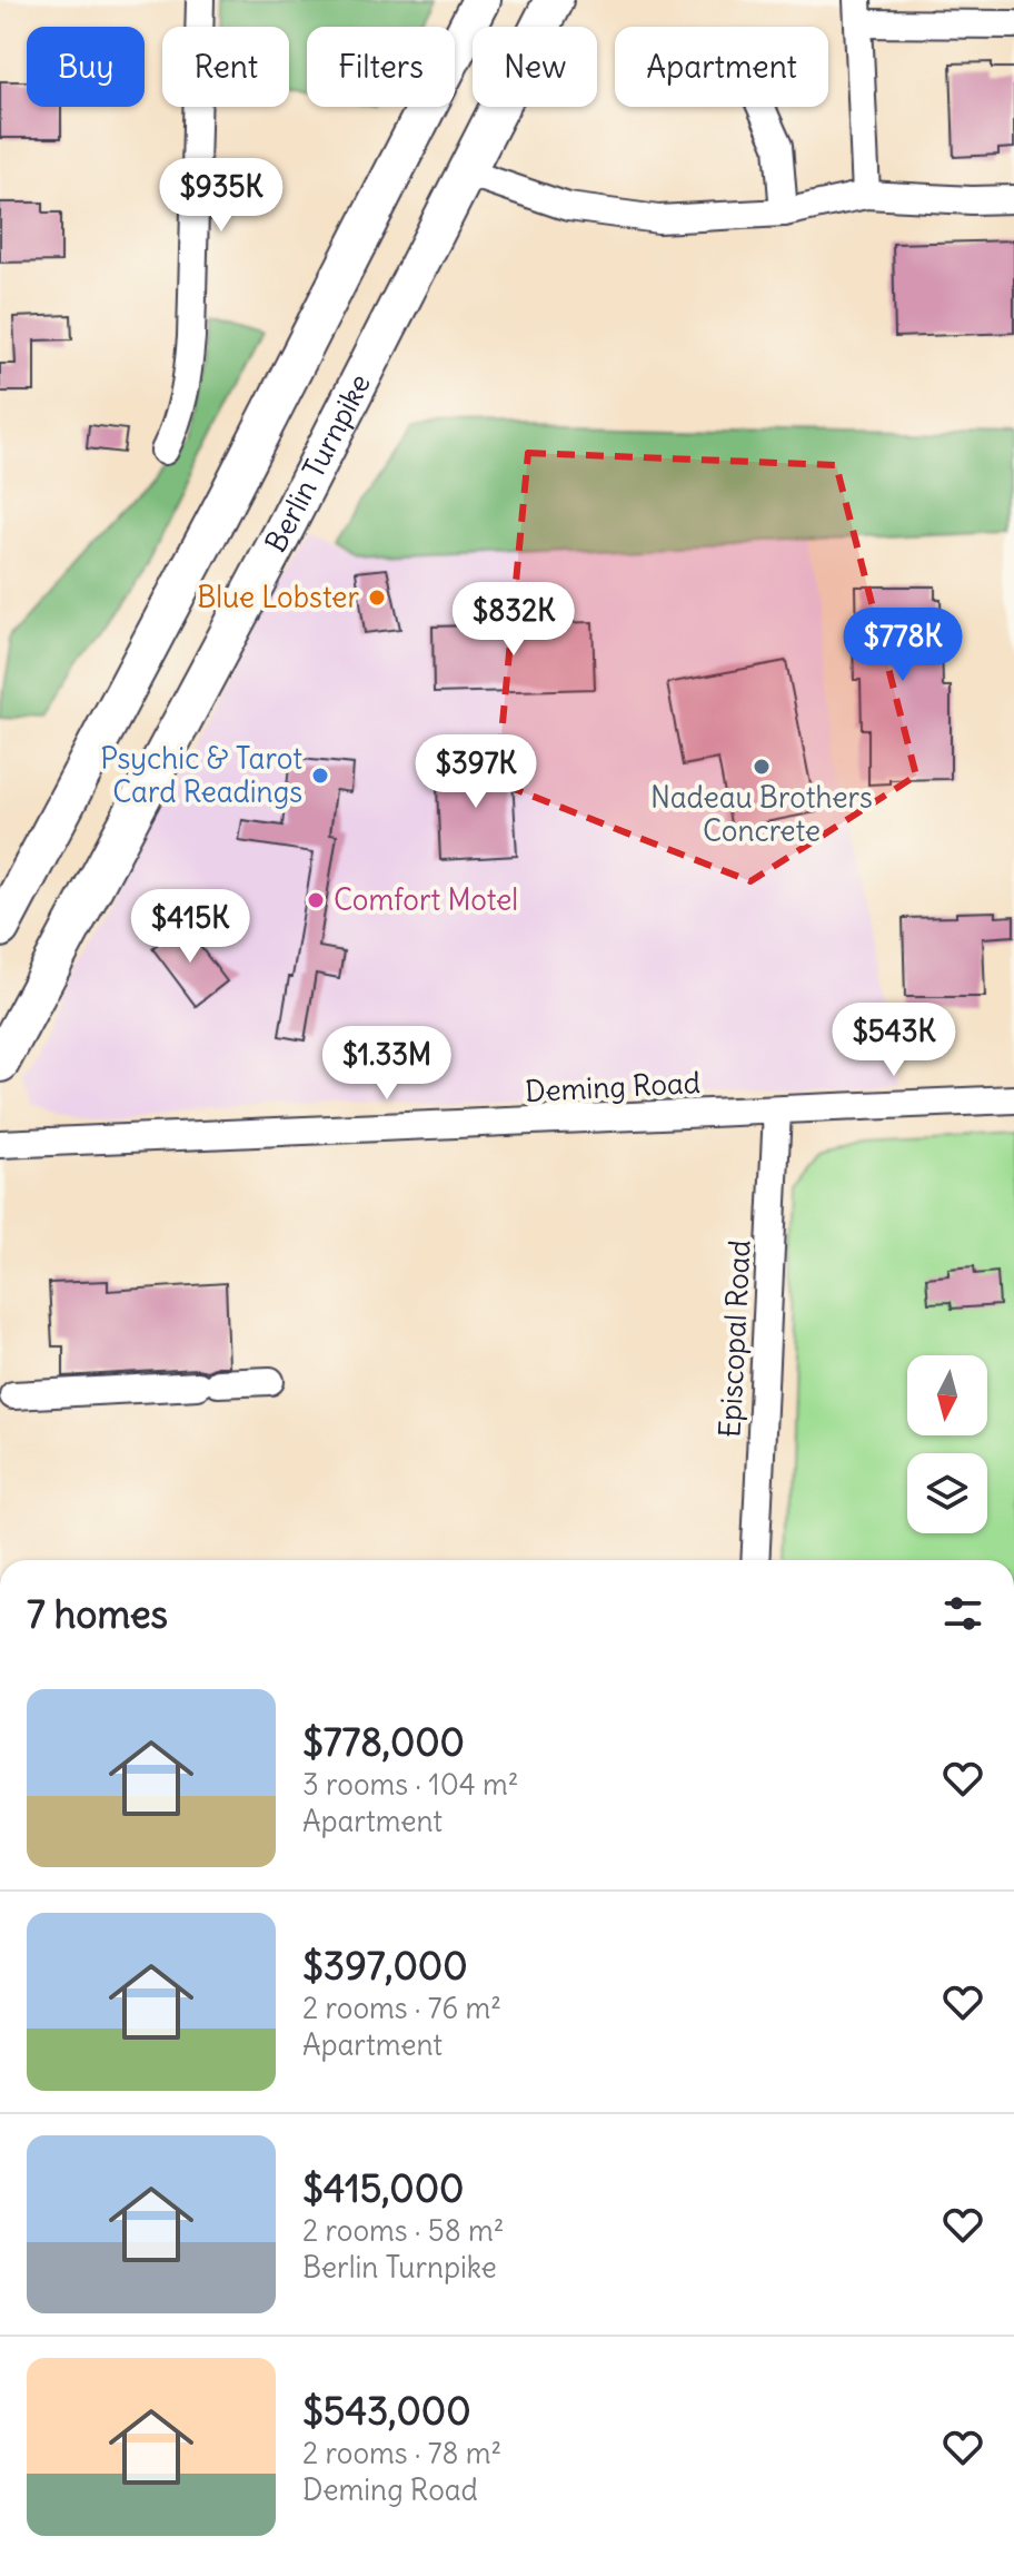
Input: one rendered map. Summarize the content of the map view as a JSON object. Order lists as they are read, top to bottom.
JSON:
{
  "streets": {
    "highway": ["Berlin Turnpike"],
    "street": ["Deming Road", "Episcopal Road"]
  },
  "crossings": [
    ["Deming Road", "Episcopal Road"]
  ],
  "places": [
    "Blue Lobster",
    "Nadeau Brothers Concrete",
    "Psychic & Tarot Card Readings",
    "Comfort Motel"
  ],
  "north": "bottom",
  "page": {
    "chip": [
      "Buy",
      "Rent",
      "Filters",
      "New",
      "Apartment"
    ],
    "price": [
      "$935K",
      "$832K",
      "$778K",
      "$397K",
      "$415K",
      "$543K",
      "$1.33M"
    ],
    "heading": "7 homes",
    "list": [
      {
        "name": "$778,000",
        "note": "3 rooms · 104 m² · Apartment"
      },
      {
        "name": "$397,000",
        "note": "2 rooms · 76 m² · Apartment"
      },
      {
        "name": "$415,000",
        "note": "2 rooms · 58 m² · Berlin Turnpike"
      },
      {
        "name": "$543,000",
        "note": "2 rooms · 78 m² · Deming Road"
      }
    ]
  }
}
